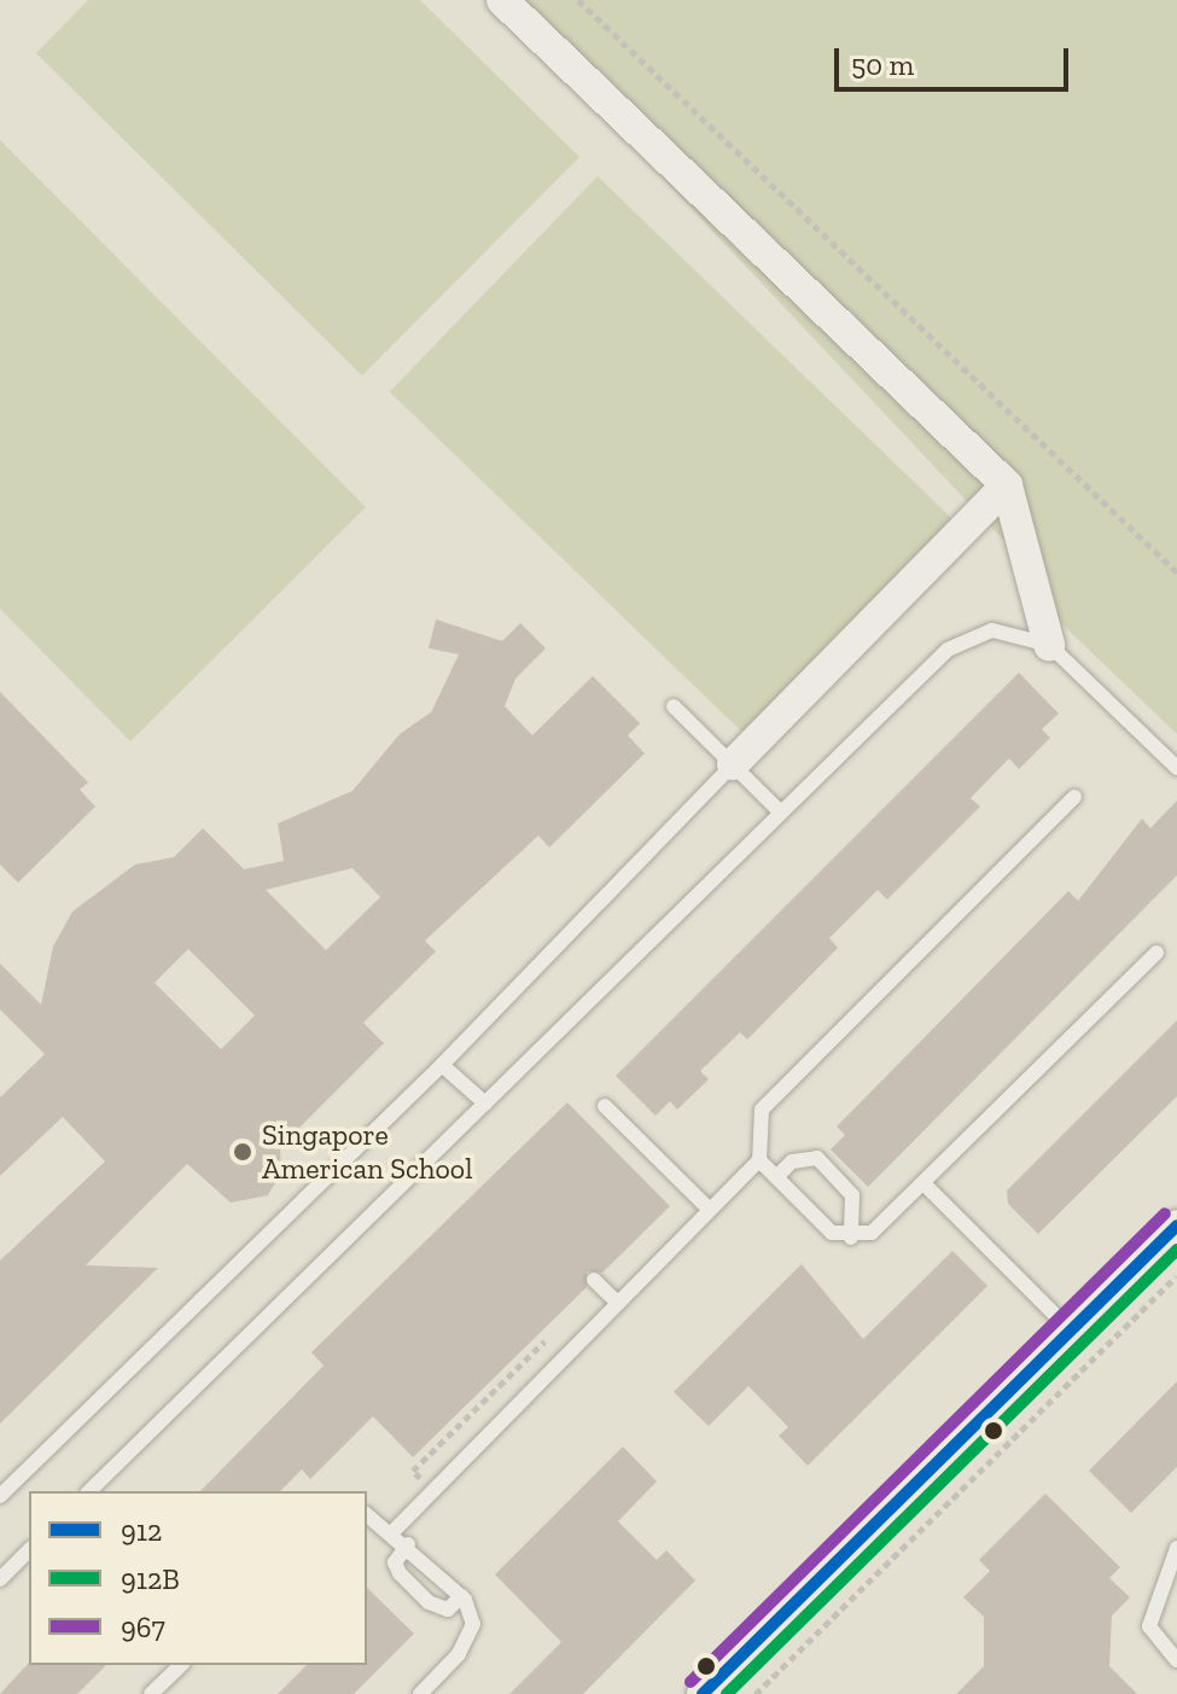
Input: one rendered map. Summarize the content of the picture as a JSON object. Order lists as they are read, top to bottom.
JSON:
{
  "places": ["Singapore American School"],
  "lines": ["transit line 967", "transit line 912", "transit line 912B"],
  "legend": ["912", "912B", "967"],
  "scale_bar": "50 m"
}
